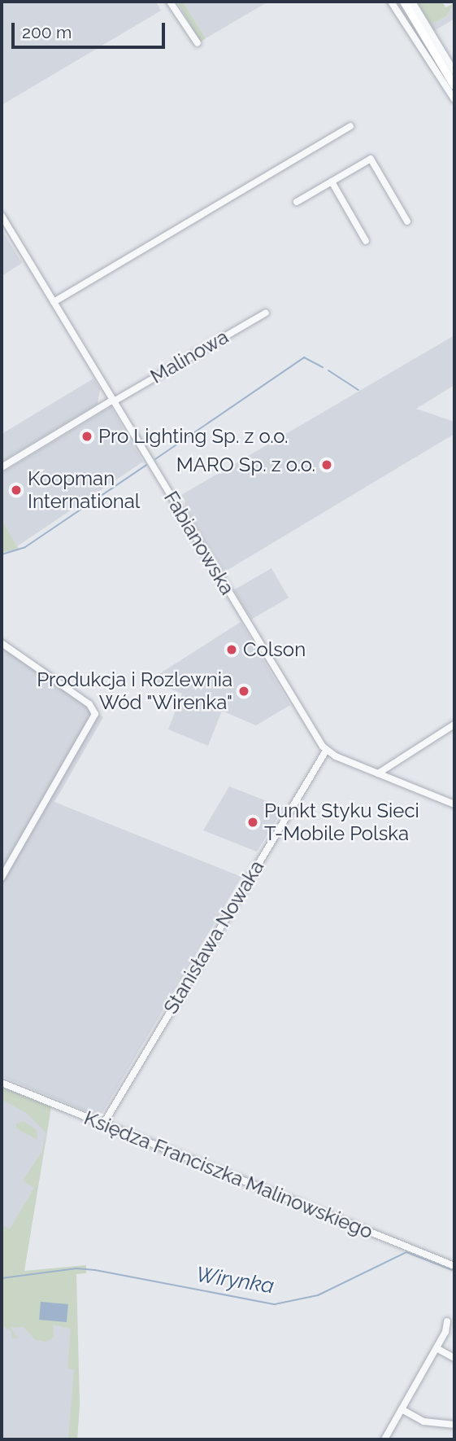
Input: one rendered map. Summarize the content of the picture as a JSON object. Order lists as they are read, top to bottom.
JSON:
{
  "streets": {
    "street": [
      "Malinowa",
      "Fabianowska",
      "Stanisława Nowaka",
      "Księdza Franciszka Malinowskiego"
    ]
  },
  "crossings": [
    ["Malinowa", "Fabianowska"],
    ["Fabianowska", "Stanisława Nowaka"],
    ["Stanisława Nowaka", "Księdza Franciszka Malinowskiego"]
  ],
  "water": ["Wirynka"],
  "places": [
    "Pro Lighting Sp. z o.o.",
    "MARO Sp. z o.o.",
    "Koopman International",
    "Colson",
    "Produkcja i Rozlewnia Wód \"Wirenka\"",
    "Punkt Styku Sieci T-Mobile Polska"
  ],
  "scale_bar": "200 m"
}
